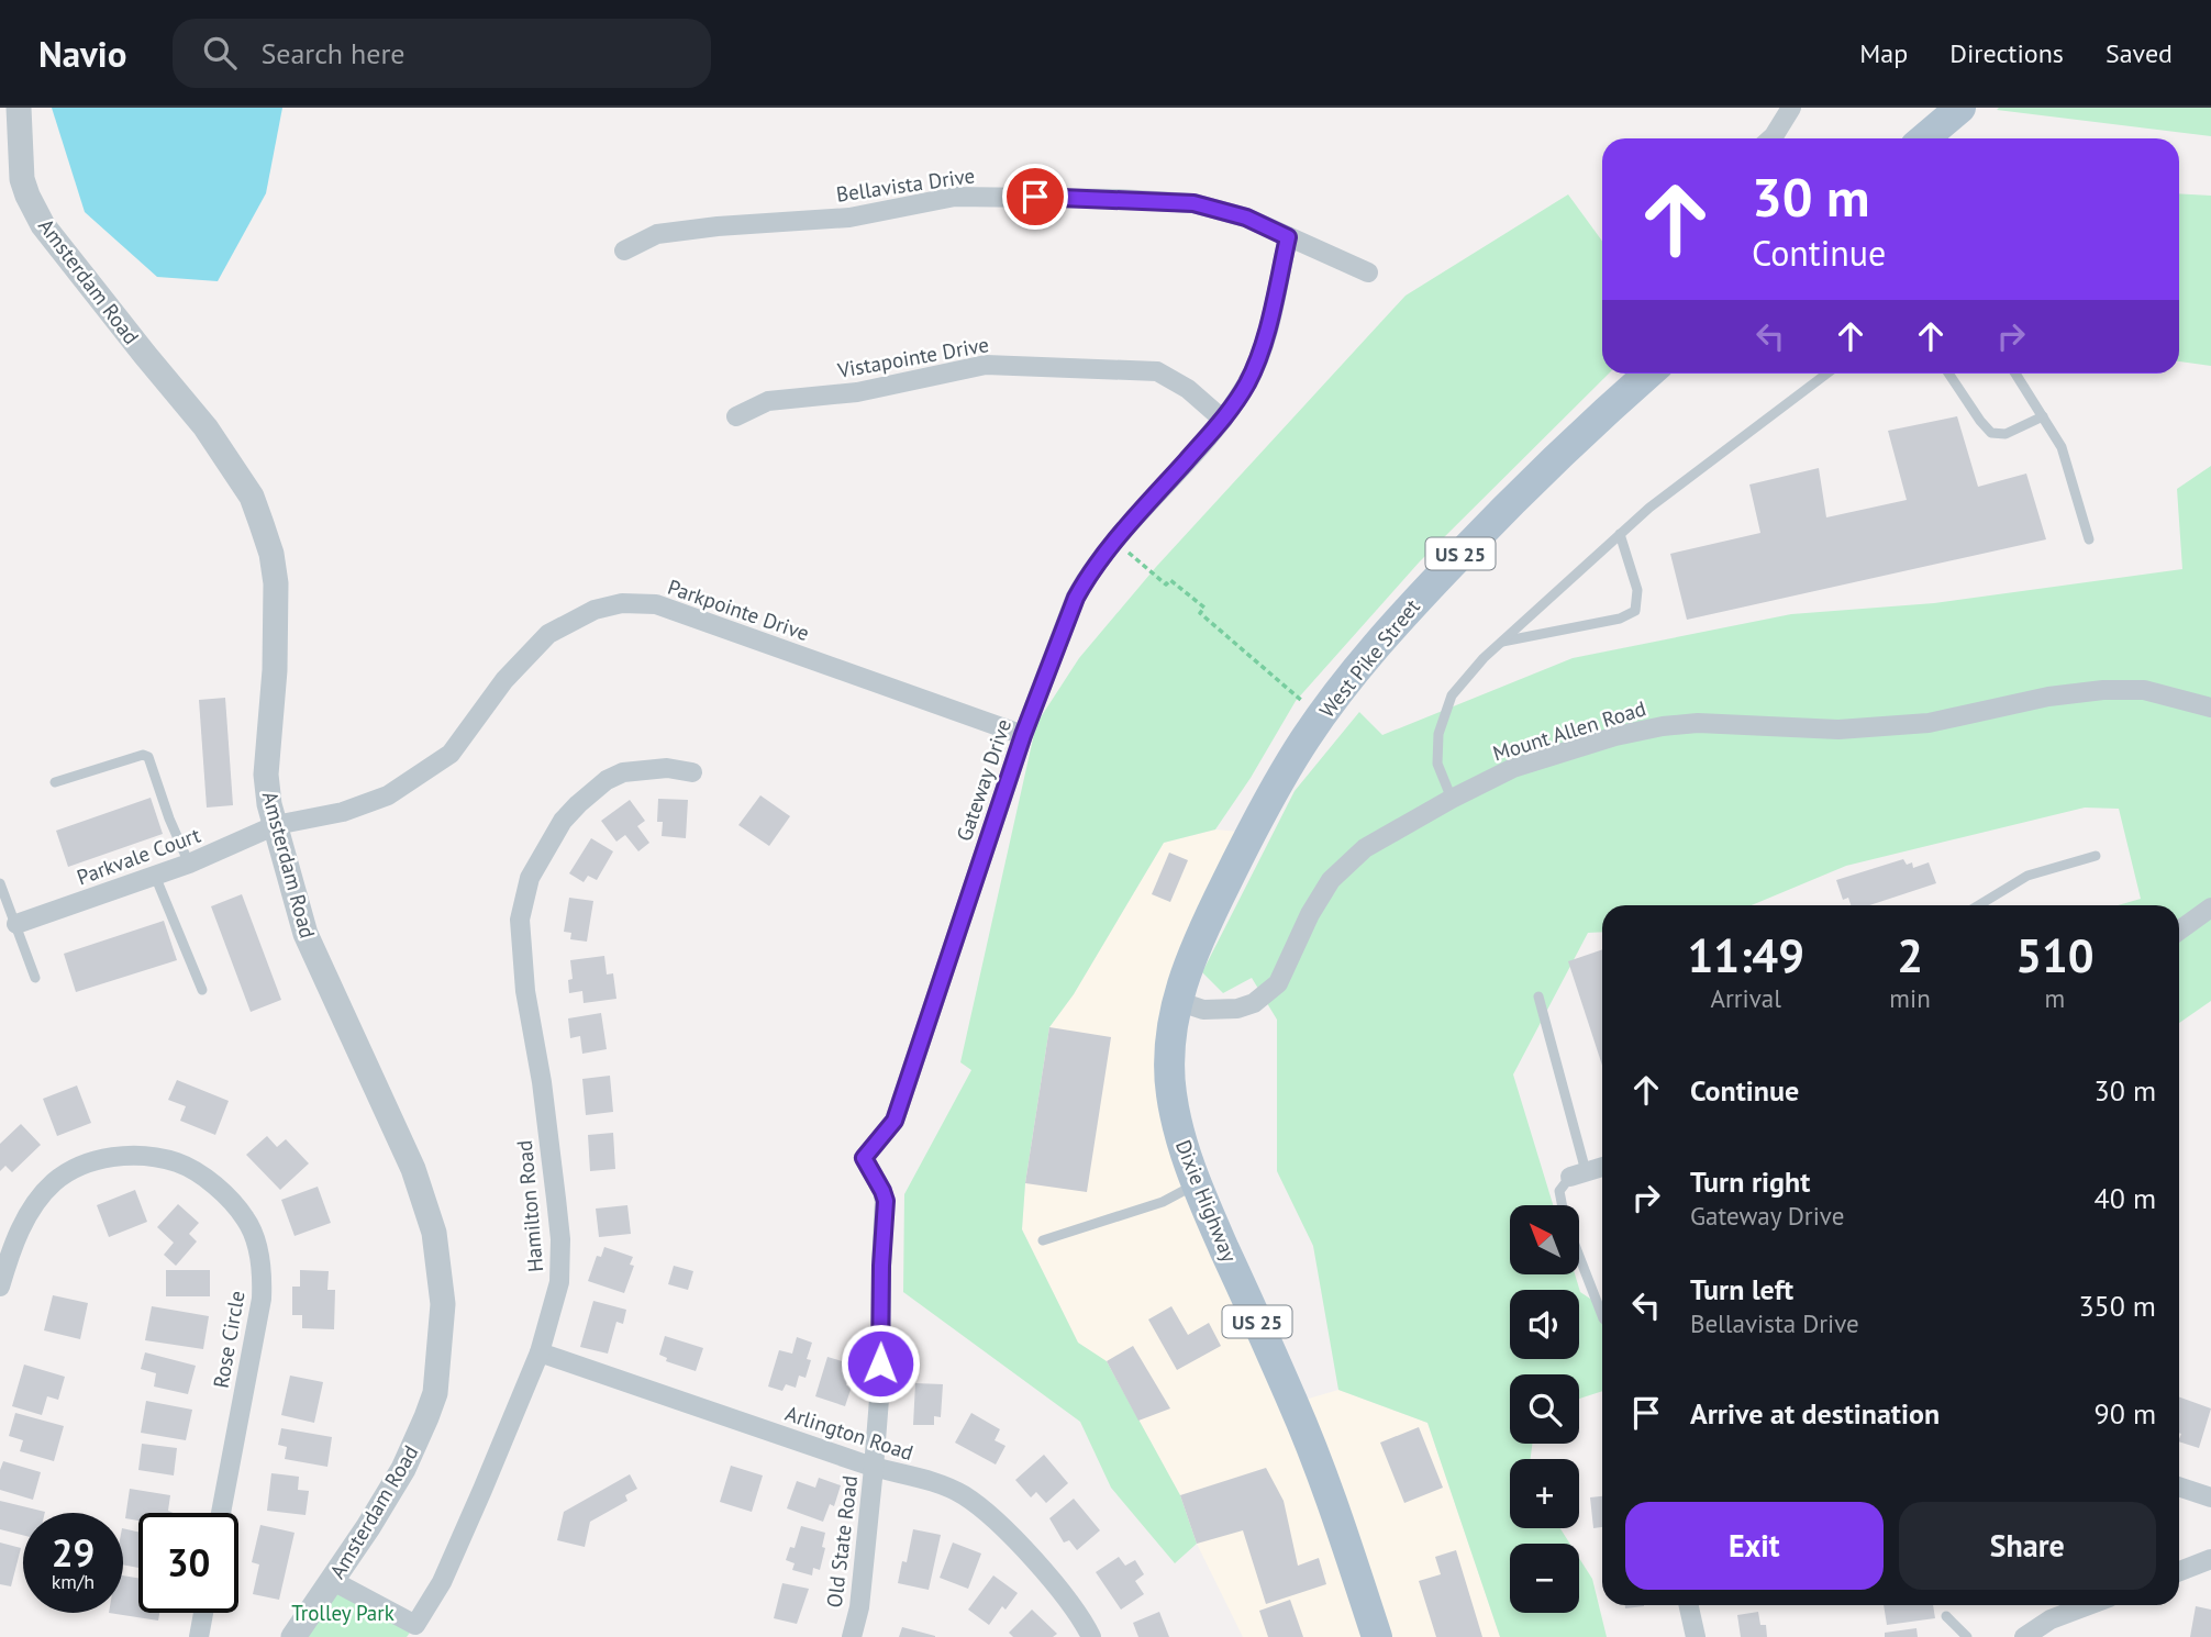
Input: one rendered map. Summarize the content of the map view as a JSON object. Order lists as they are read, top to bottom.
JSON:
{
  "streets": {
    "main road": ["US 25", "West Pike Street", "Dixie Highway"],
    "street": [
      "Bellavista Drive",
      "Amsterdam Road",
      "Vistapointe Drive",
      "Parkpointe Drive",
      "Mount Allen Road",
      "Gateway Drive",
      "Parkvale Court",
      "Hamilton Road",
      "Rose Circle",
      "Arlington Road",
      "Old State Road"
    ]
  },
  "crossings": [
    ["Bellavista Drive", "Gateway Drive"],
    ["Amsterdam Road", "Parkpointe Drive"],
    ["Amsterdam Road", "Parkvale Court"],
    ["Amsterdam Road", "Hamilton Road"],
    ["Vistapointe Drive", "Gateway Drive"],
    ["Parkpointe Drive", "Gateway Drive"],
    ["Parkpointe Drive", "Parkvale Court"],
    ["West Pike Street", "Dixie Highway"],
    ["Mount Allen Road", "Dixie Highway"],
    ["Gateway Drive", "Old State Road"],
    ["Hamilton Road", "Arlington Road"],
    ["Arlington Road", "Old State Road"]
  ],
  "parks": ["Trolley Park"],
  "north": "top left",
  "page": {
    "header": "Navio",
    "search": "Search here",
    "nav": ["Map", "Directions", "Saved"],
    "turn": ["30 m", "Continue"],
    "eta": [
      "11:49",
      "Arrival",
      "2",
      "min",
      "510",
      "m"
    ],
    "list": [
      {
        "name": "Continue",
        "value": "30 m"
      },
      {
        "name": "Turn right",
        "note": "Gateway Drive",
        "value": "40 m"
      },
      {
        "name": "Turn left",
        "note": "Bellavista Drive",
        "value": "350 m"
      },
      {
        "name": "Arrive at destination",
        "value": "90 m"
      }
    ],
    "map_buttons": ["+", "−"],
    "buttons": ["Exit", "Share"],
    "speed": "29 km/h",
    "limit": "30"
  }
}
